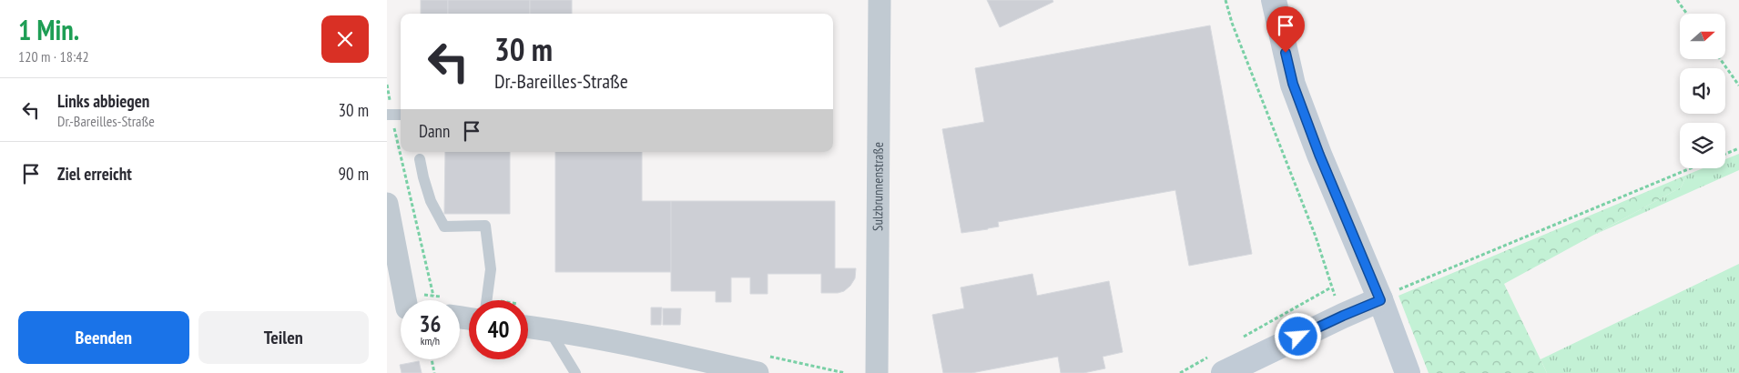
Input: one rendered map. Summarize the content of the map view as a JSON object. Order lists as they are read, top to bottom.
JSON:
{
  "streets": {
    "street": ["Sulzbrunnenstraße"]
  },
  "north": "right",
  "page": {
    "heading": ["1 Min.", "120 m · 18:42"],
    "turn": ["30 m", "Dr.-Bareilles-Straße"],
    "list": [
      {
        "name": "Links abbiegen",
        "note": "Dr.-Bareilles-Straße",
        "value": "30 m"
      },
      {
        "name": "Ziel erreicht",
        "value": "90 m"
      }
    ],
    "then": "Dann",
    "speed": "36 km/h",
    "limit": "40",
    "buttons": ["Beenden", "Teilen"]
  }
}
